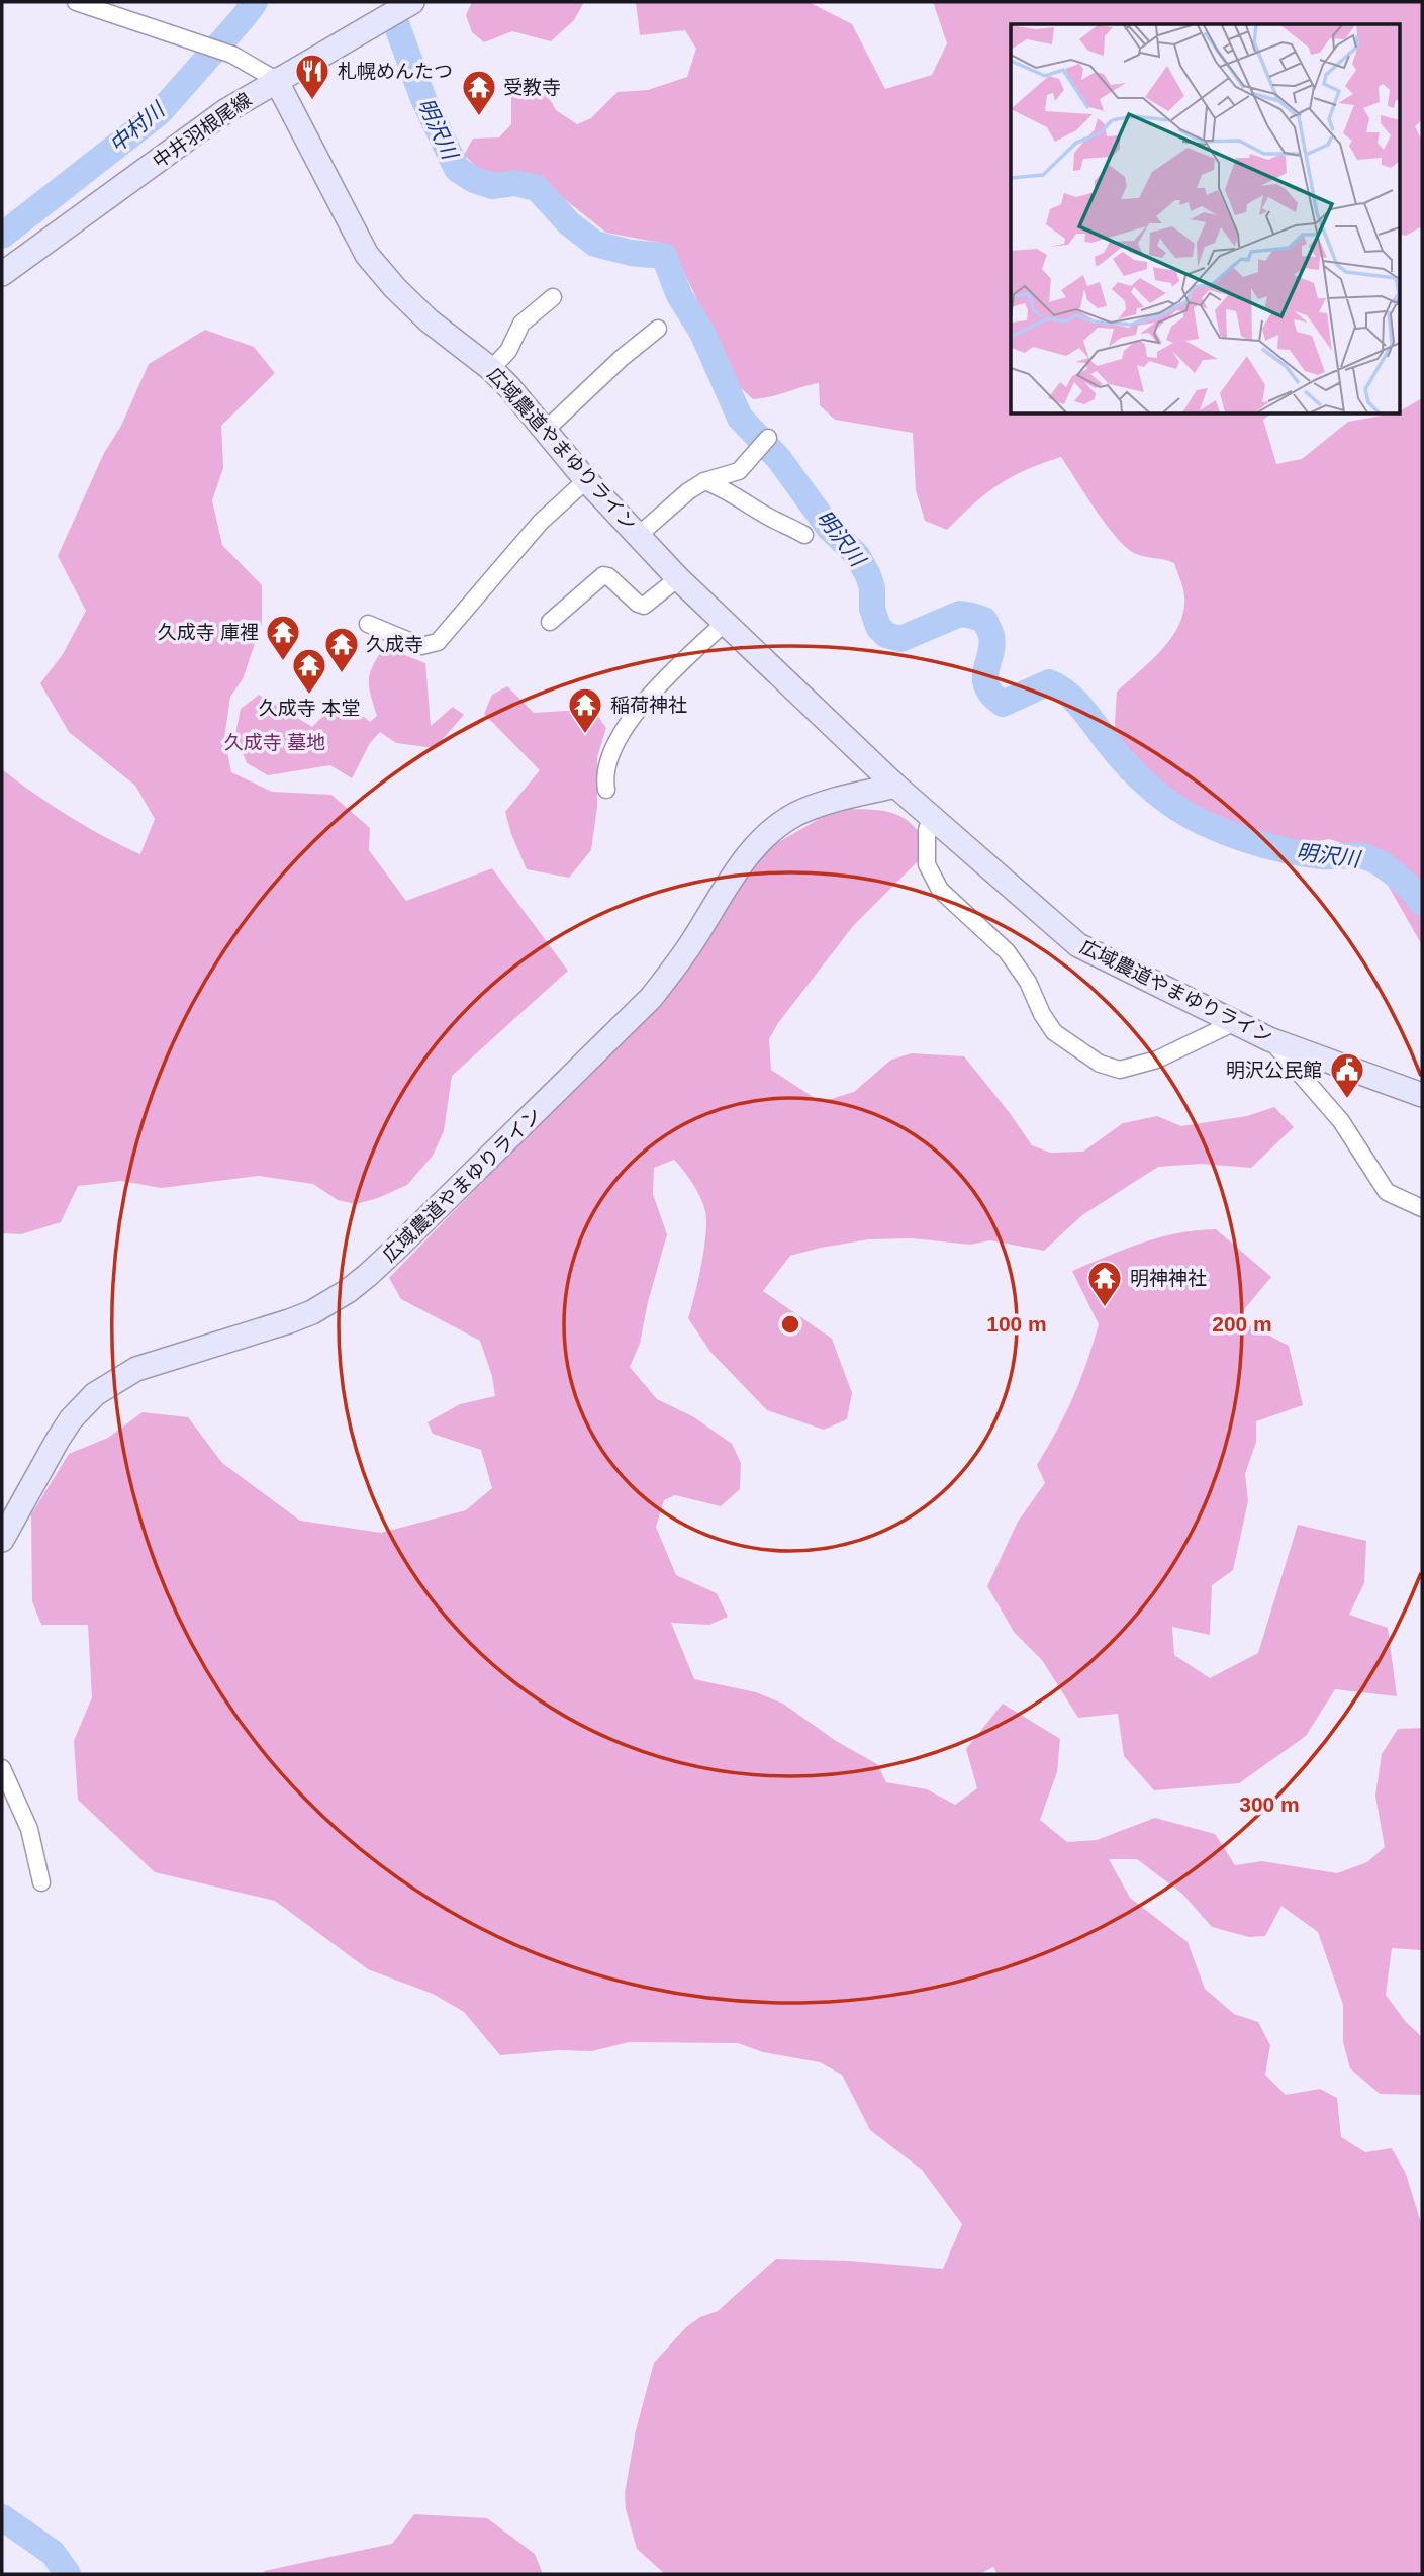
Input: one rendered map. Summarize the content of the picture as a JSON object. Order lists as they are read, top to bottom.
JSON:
{
  "streets": {
    "street": ["中井羽根尾線", "広域農道やまゆりライン"]
  },
  "crossings": [
    ["中井羽根尾線", "広域農道やまゆりライン"]
  ],
  "water": ["中村川", "明沢川"],
  "parks": ["久成寺 墓地"],
  "places": {
    "restaurant": ["札幌めんたつ"],
    "temple": [
      "受教寺",
      "久成寺 庫裡",
      "久成寺",
      "久成寺 本堂",
      "稲荷神社",
      "明神神社"
    ],
    "public building": ["明沢公民館"]
  },
  "rings": ["100 m", "200 m", "300 m"]
}
